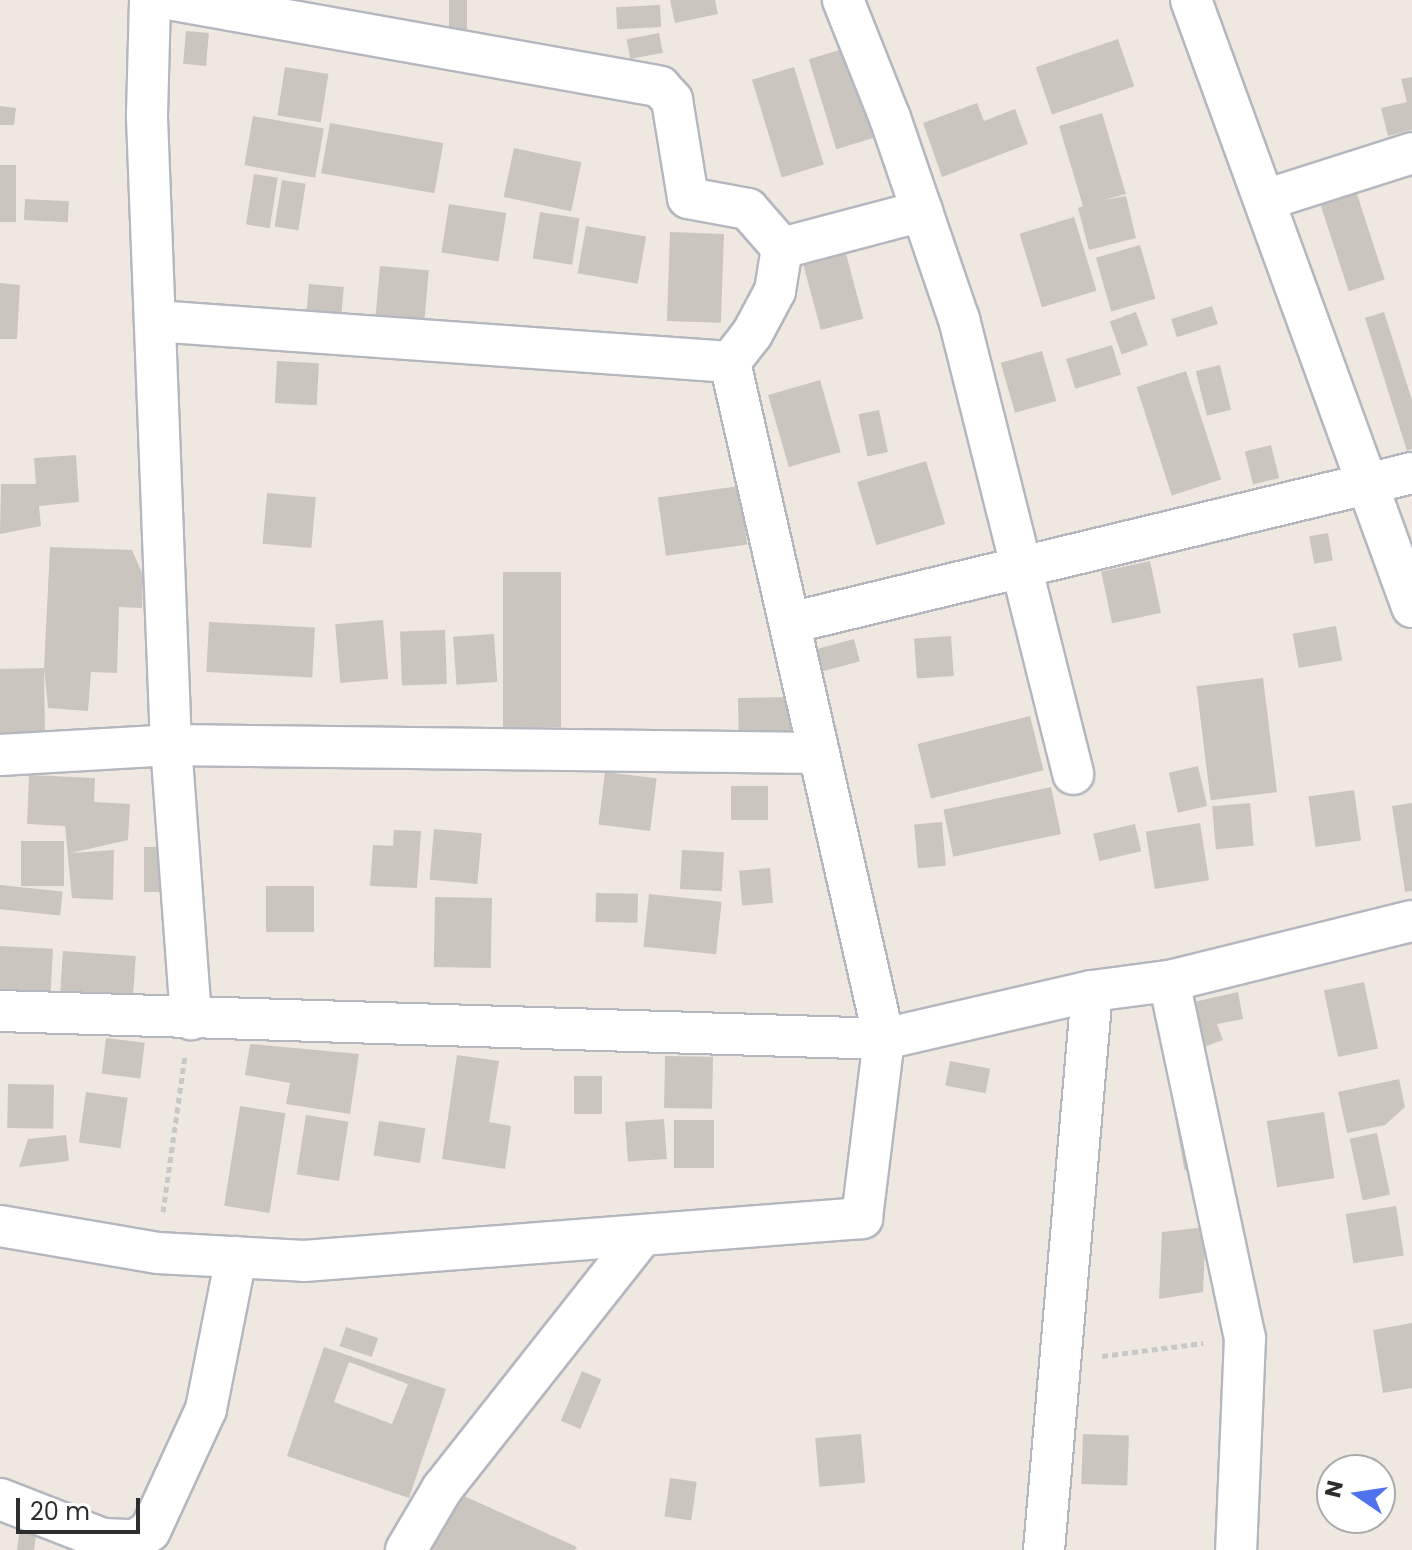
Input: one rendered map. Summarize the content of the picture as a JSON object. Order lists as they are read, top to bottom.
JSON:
{
  "scale_bar": "20 m",
  "north": "left"
}
